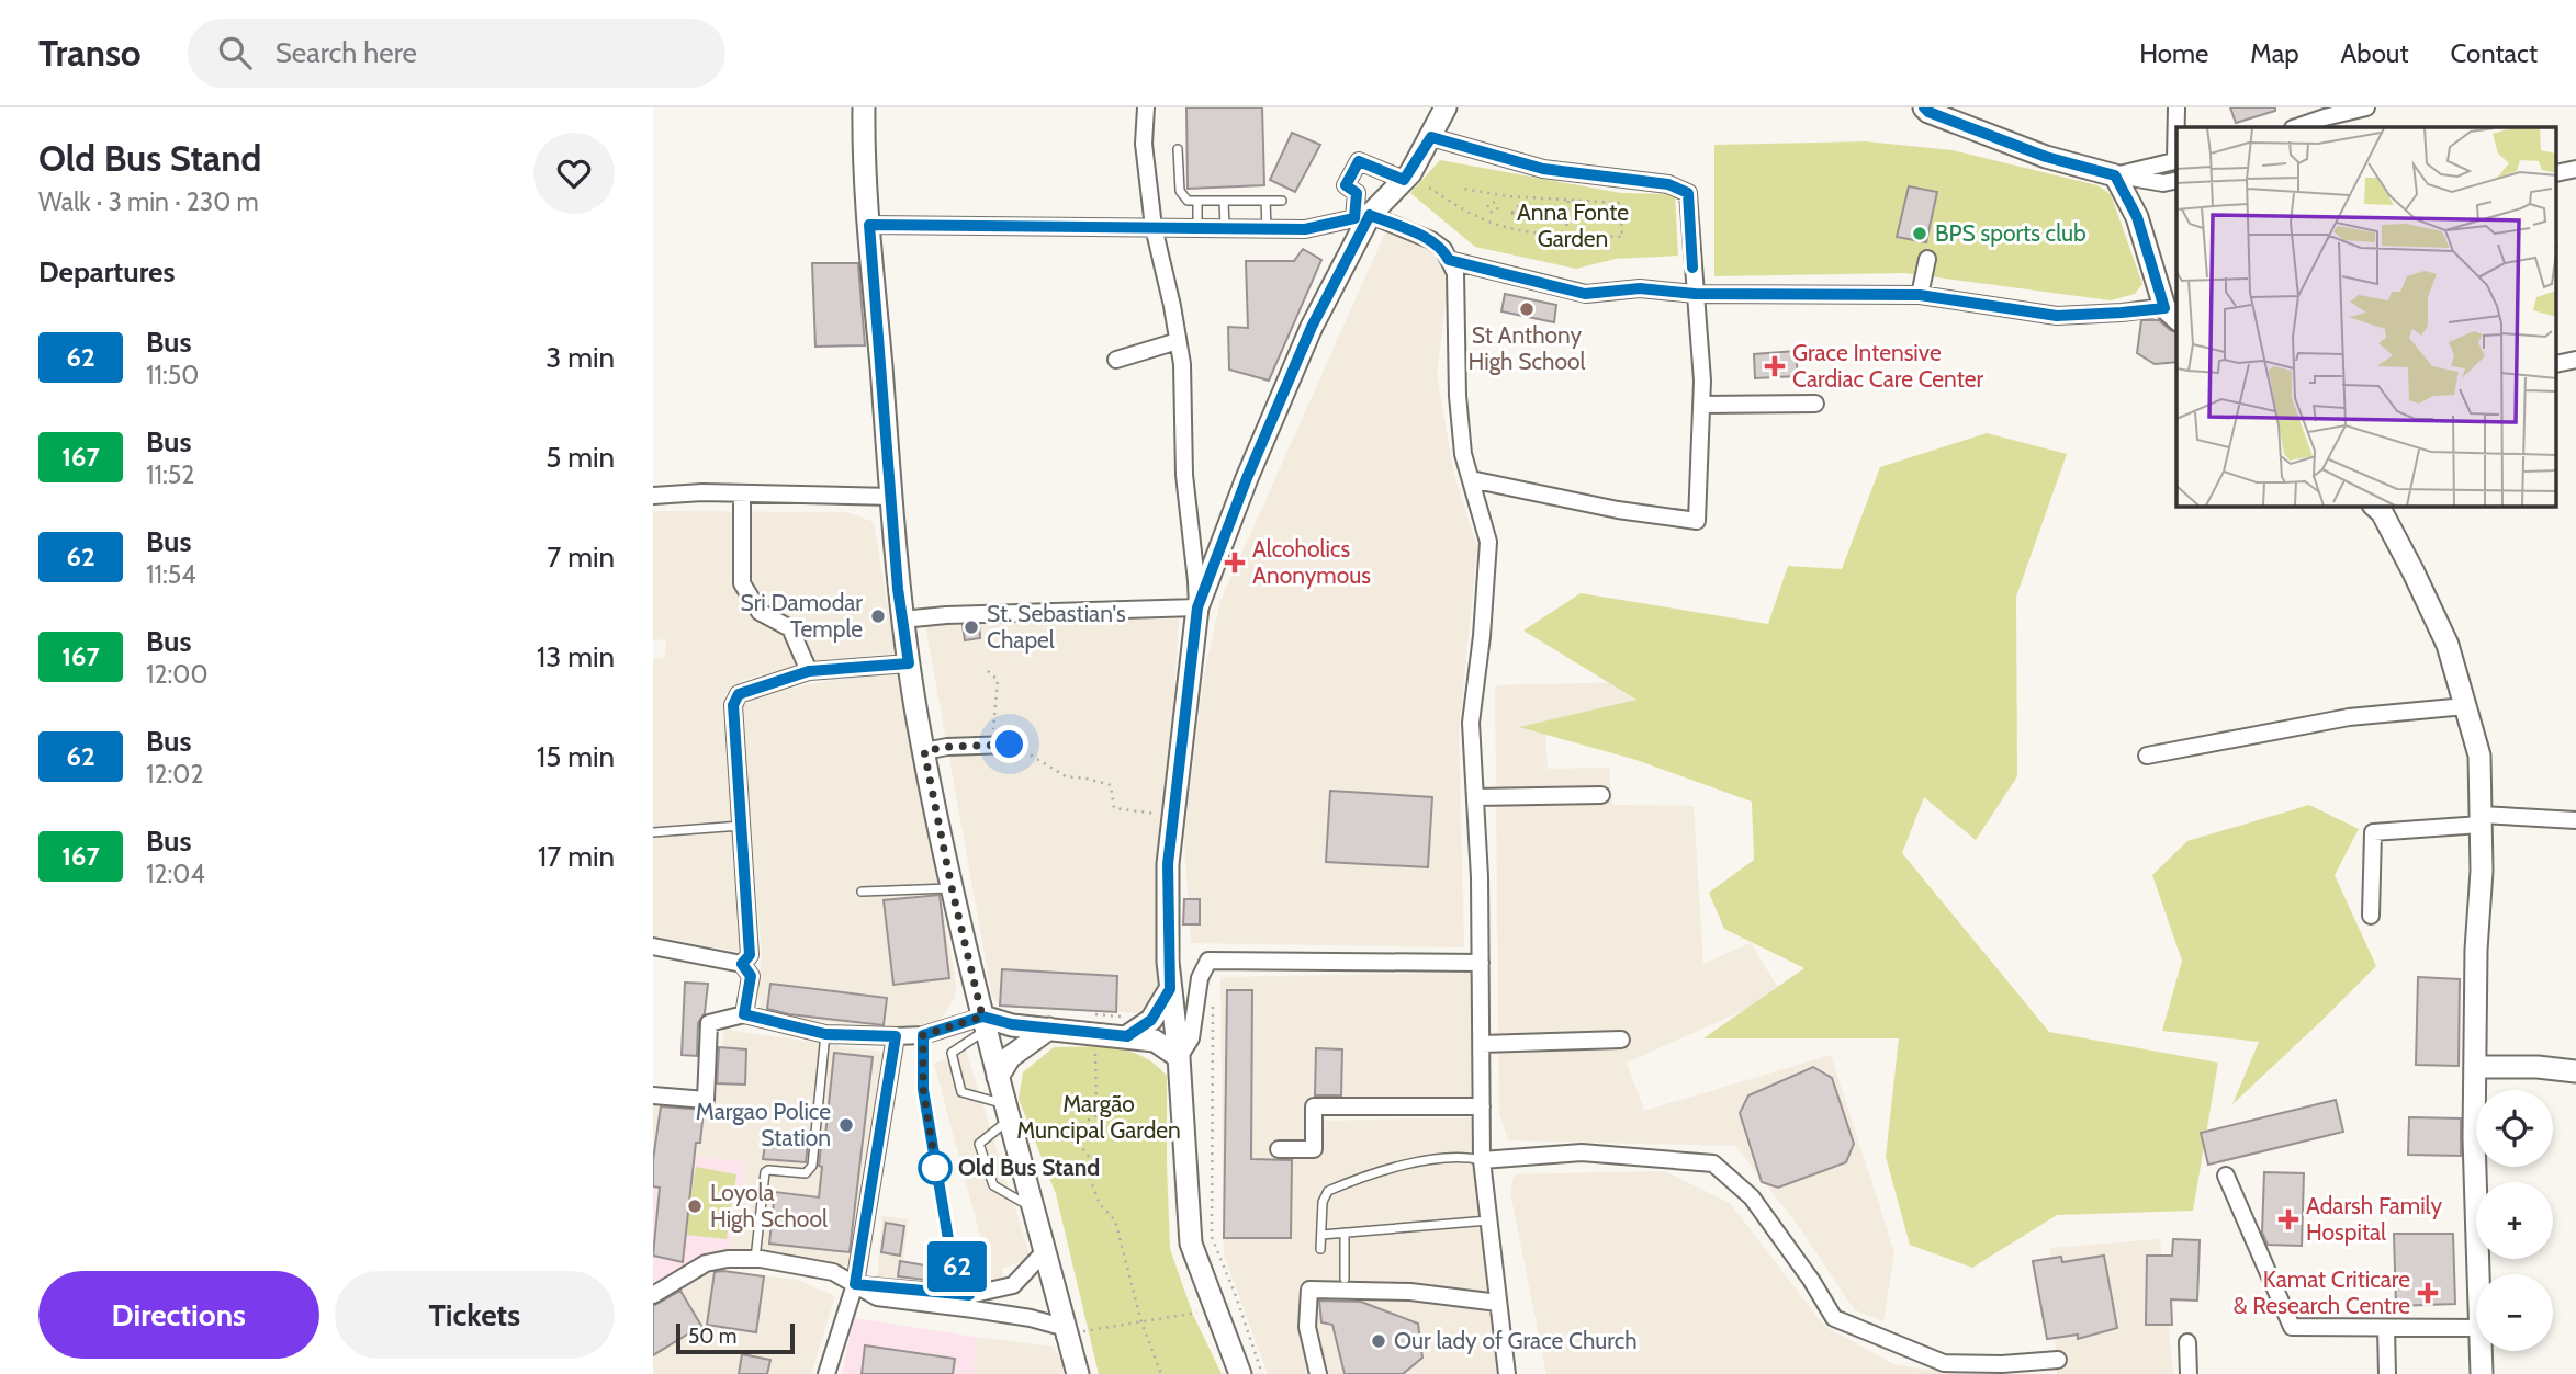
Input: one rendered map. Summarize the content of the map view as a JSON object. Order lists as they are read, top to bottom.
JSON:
{
  "parks": ["Anna Fonte Garden", "Margão Muncipal Garden"],
  "places": {
    "other": [
      "BPS sports club",
      "St Anthony High School",
      "Sri Damodar Temple",
      "St. Sebastian's Chapel",
      "Margao Police Station",
      "Old Bus Stand",
      "Loyola High School",
      "Our lady of Grace Church"
    ],
    "health": [
      "Grace Intensive Cardiac Care Center",
      "Alcoholics Anonymous",
      "Adarsh Family Hospital",
      "Kamat Criticare & Research Centre"
    ]
  },
  "lines": ["bus line 62"],
  "scale_bar": "50 m",
  "page": {
    "header": "Transo",
    "search": "Search here",
    "nav": [
      "Home",
      "Map",
      "About",
      "Contact"
    ],
    "heading": [
      ["Old Bus Stand", "Walk · 3 min · 230 m"],
      "Departures"
    ],
    "on_map": "62",
    "list": [
      {
        "mark": "62",
        "name": "Bus",
        "note": "11:50",
        "value": "3 min"
      },
      {
        "mark": "167",
        "name": "Bus",
        "note": "11:52",
        "value": "5 min"
      },
      {
        "mark": "62",
        "name": "Bus",
        "note": "11:54",
        "value": "7 min"
      },
      {
        "mark": "167",
        "name": "Bus",
        "note": "12:00",
        "value": "13 min"
      },
      {
        "mark": "62",
        "name": "Bus",
        "note": "12:02",
        "value": "15 min"
      },
      {
        "mark": "167",
        "name": "Bus",
        "note": "12:04",
        "value": "17 min"
      }
    ],
    "map_buttons": ["+", "−"],
    "buttons": ["Directions", "Tickets"],
    "scale": "50 m"
  }
}
